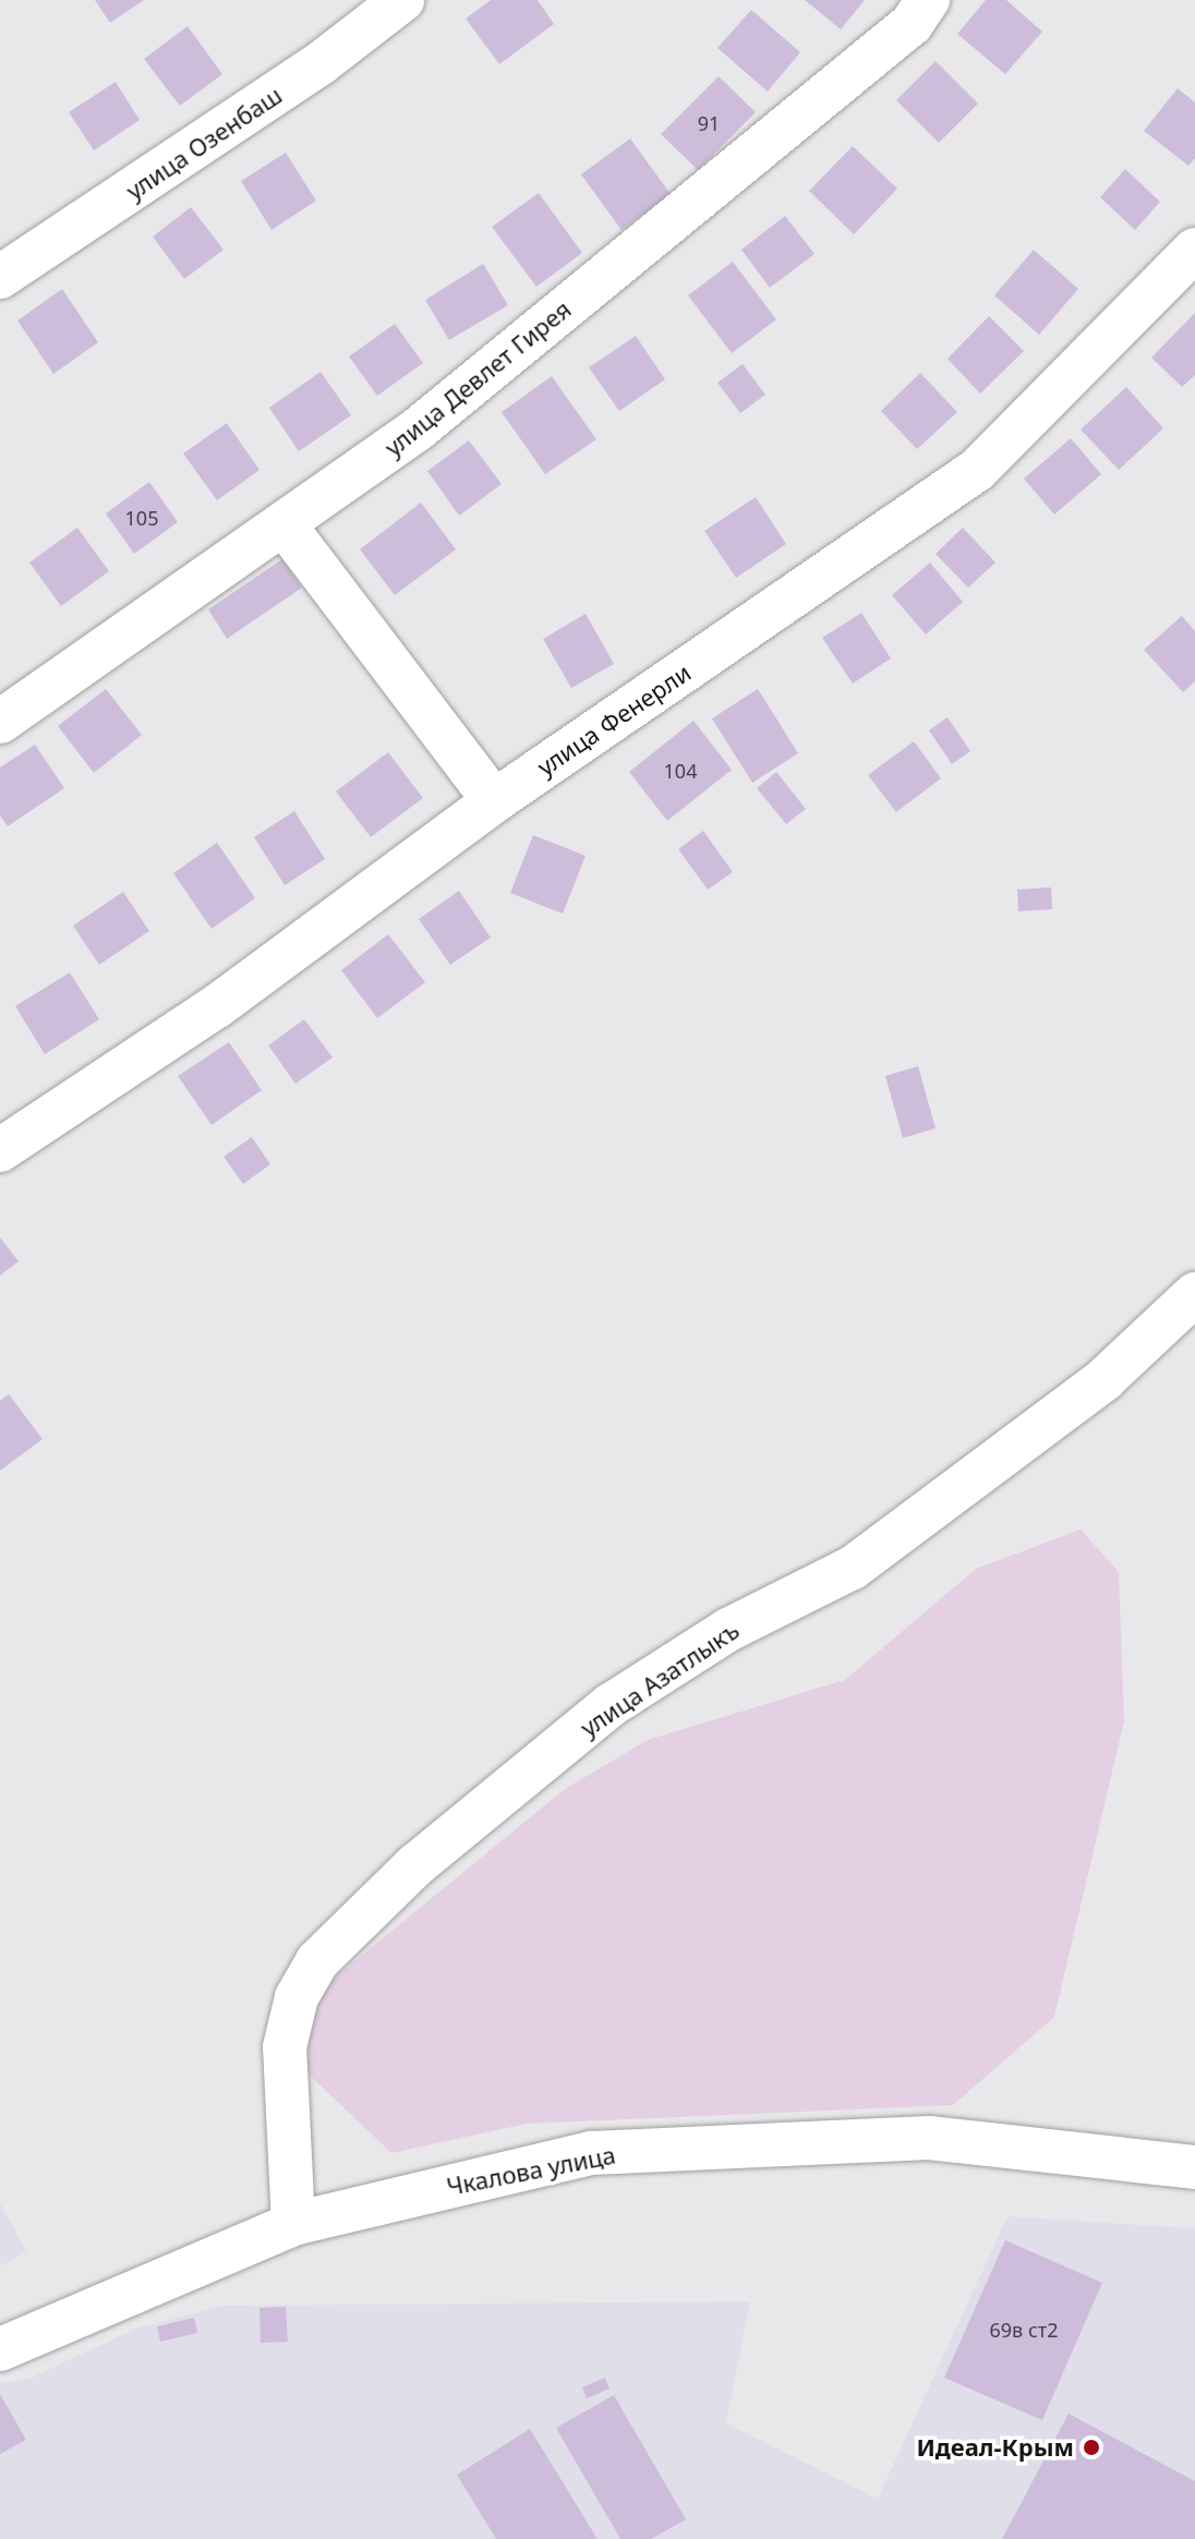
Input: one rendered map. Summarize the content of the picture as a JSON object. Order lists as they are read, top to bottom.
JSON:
{
  "streets": {
    "street": [
      "улица Озенбаш",
      "улица Девлет Гирея",
      "улица Фенерли",
      "улица Азатлыкъ",
      "Чкалова улица"
    ]
  },
  "crossings": [
    ["улица Азатлыкъ", "Чкалова улица"]
  ],
  "places": ["Идеал-Крым"],
  "house_numbers": [
    "91",
    "105",
    "104",
    "69в ст2"
  ]
}
